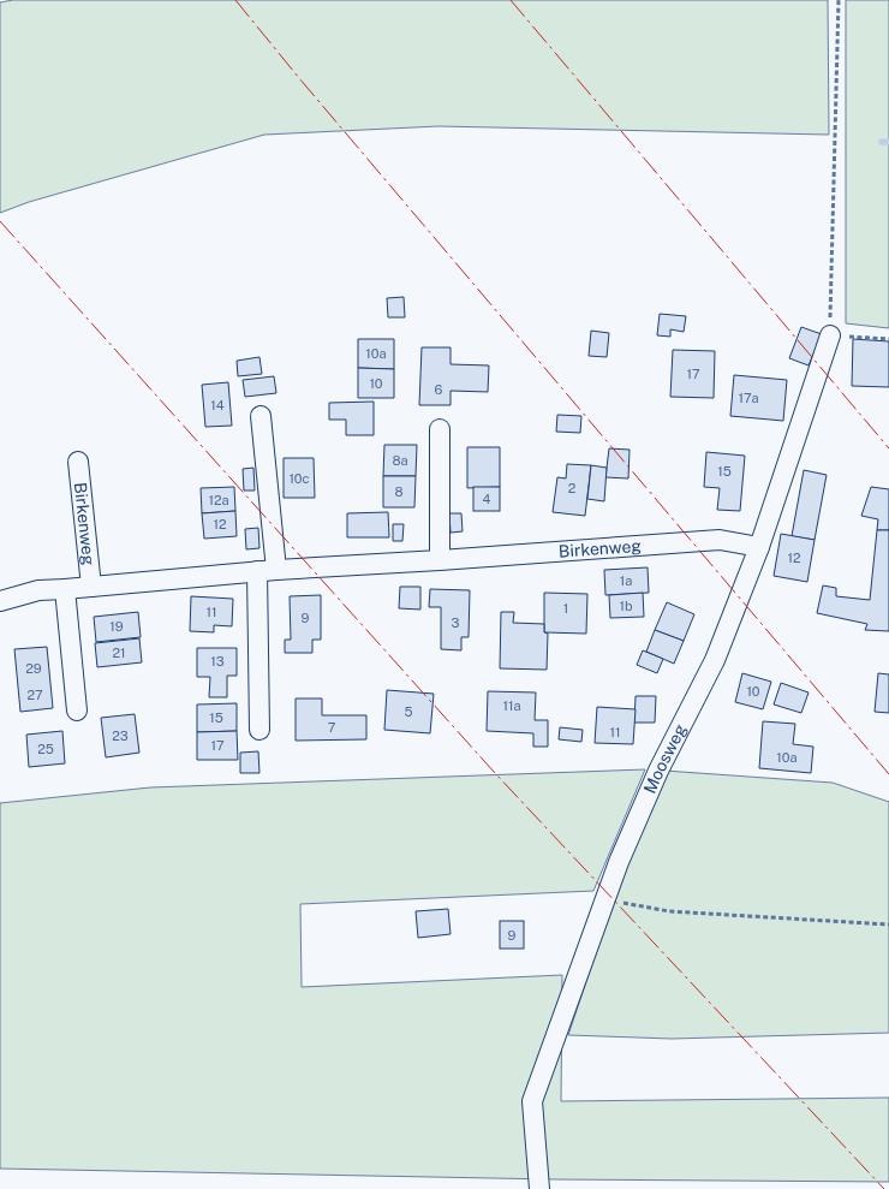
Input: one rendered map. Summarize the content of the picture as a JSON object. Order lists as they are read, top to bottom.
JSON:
{
  "streets": {
    "street": ["Birkenweg", "Moosweg"]
  },
  "crossings": [
    ["Birkenweg", "Moosweg"]
  ],
  "house_numbers": [
    "10a",
    "17",
    "10",
    "6",
    "17a",
    "14",
    "8a",
    "15",
    "10c",
    "2",
    "8",
    "4",
    "12a",
    "12",
    "12",
    "1a",
    "1b",
    "1",
    "11",
    "9",
    "3",
    "19",
    "21",
    "13",
    "29",
    "10",
    "27",
    "11a",
    "5",
    "15",
    "7",
    "11",
    "23",
    "17",
    "25",
    "10a",
    "9"
  ]
}
